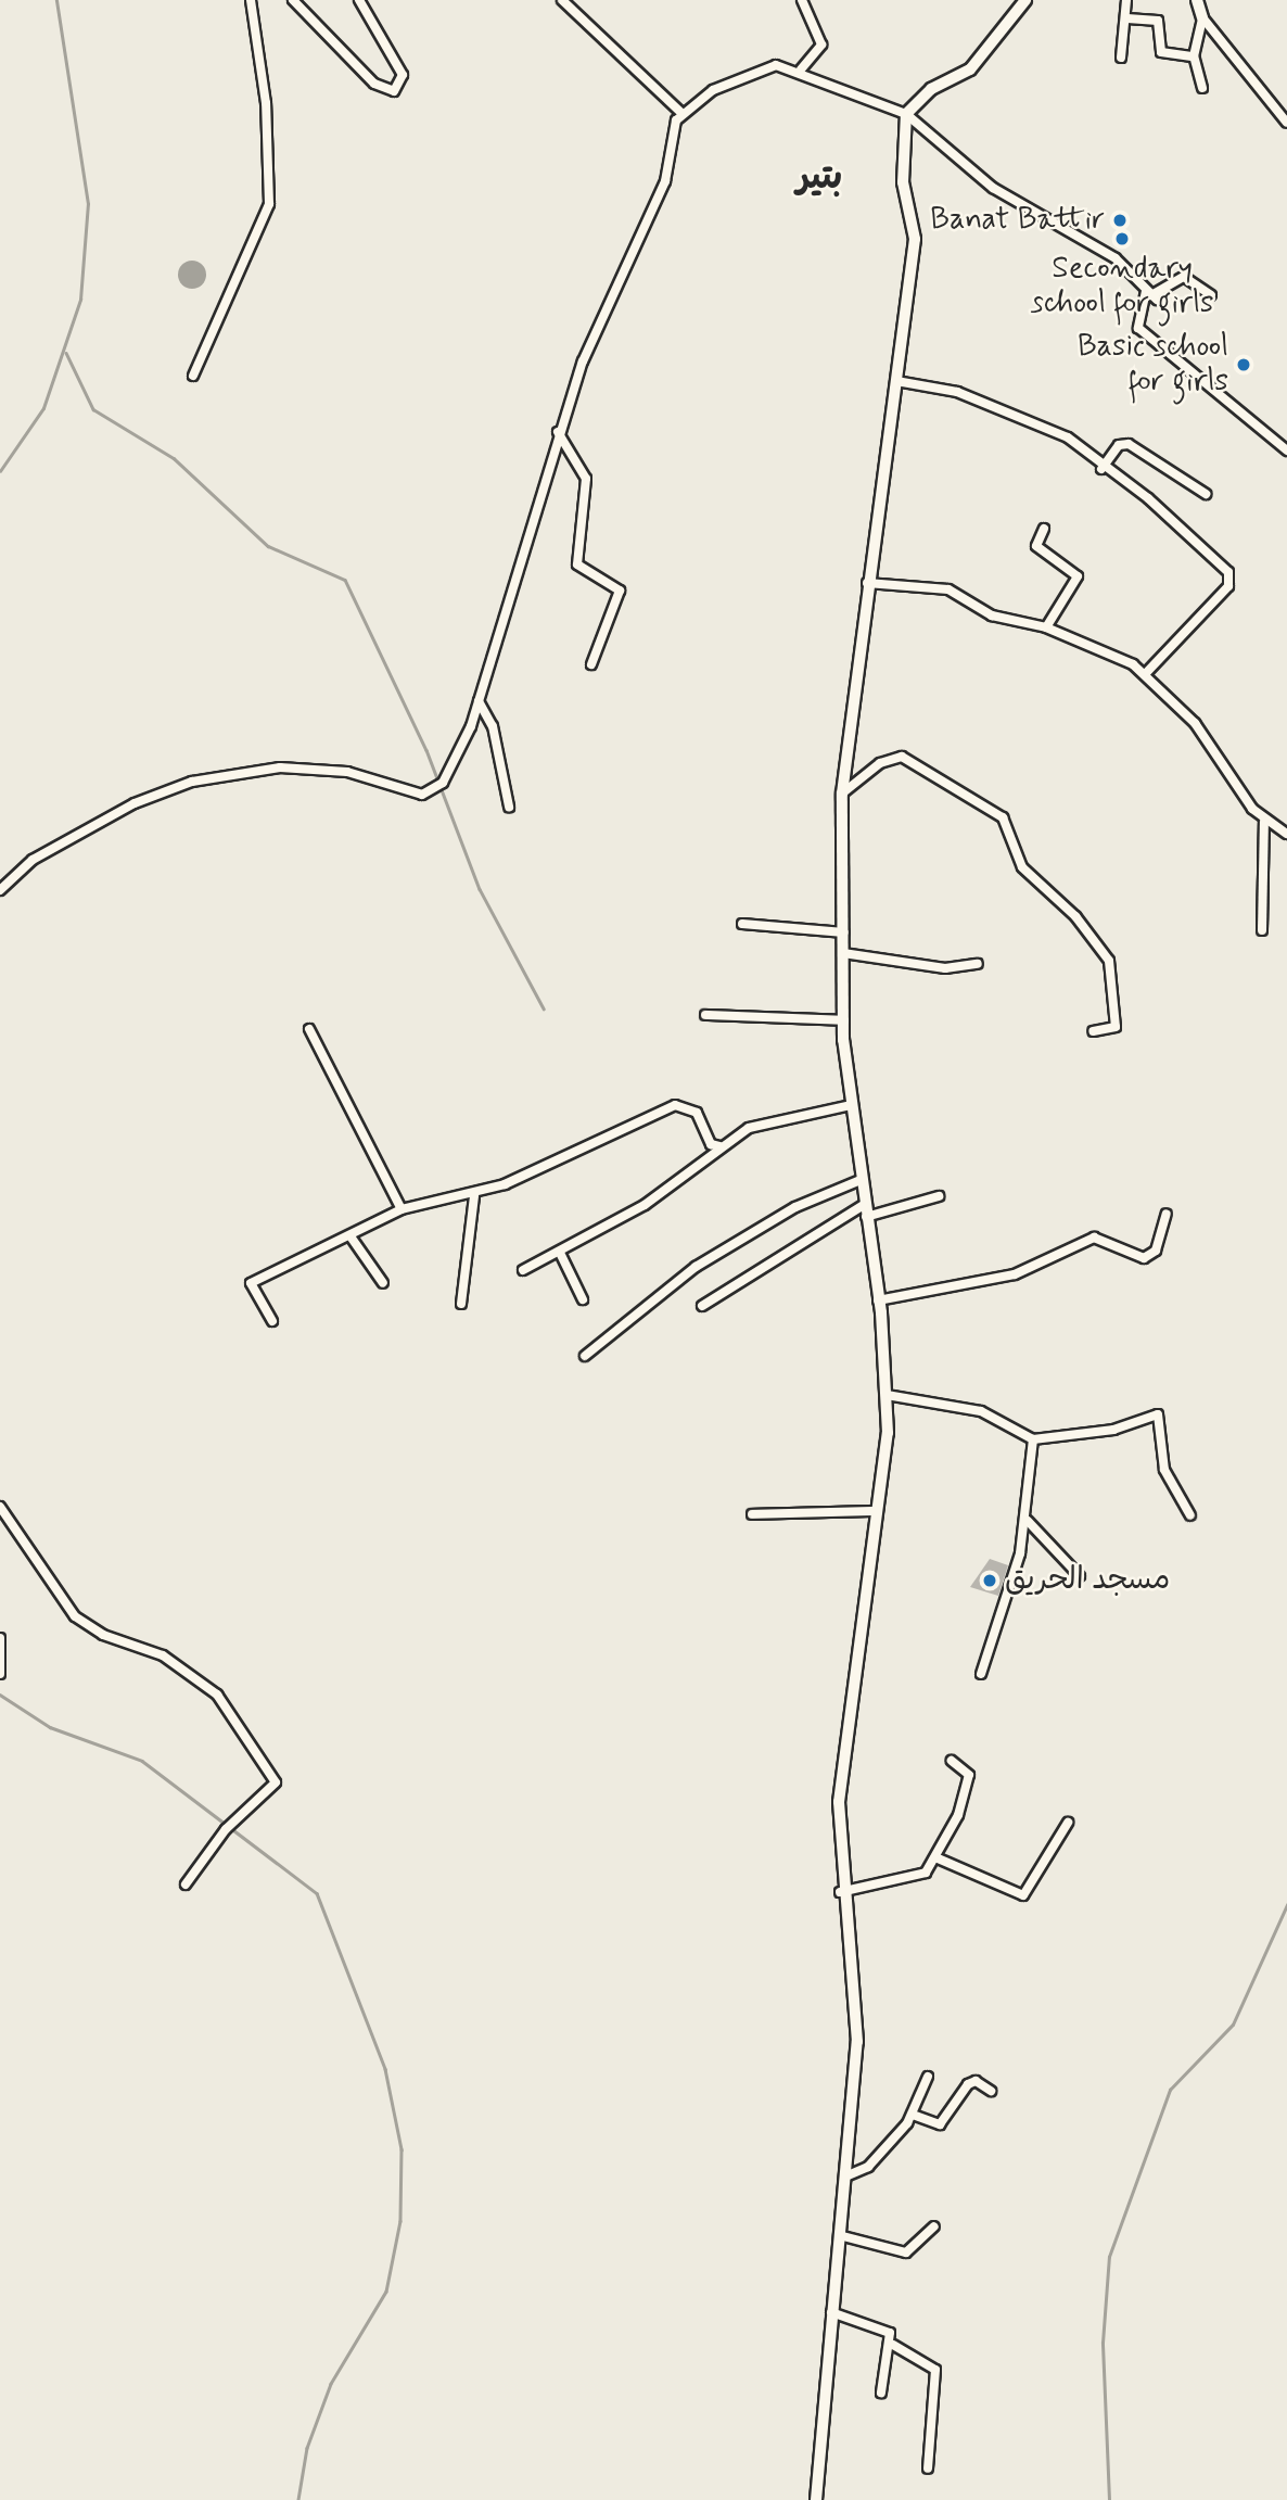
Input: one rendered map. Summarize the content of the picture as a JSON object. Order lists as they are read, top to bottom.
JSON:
{
  "districts": ["بتير"],
  "places": [
    "Banat Battir",
    "Secondary school for girls",
    "Basic school for girls",
    "مسجد الحريق"
  ]
}
